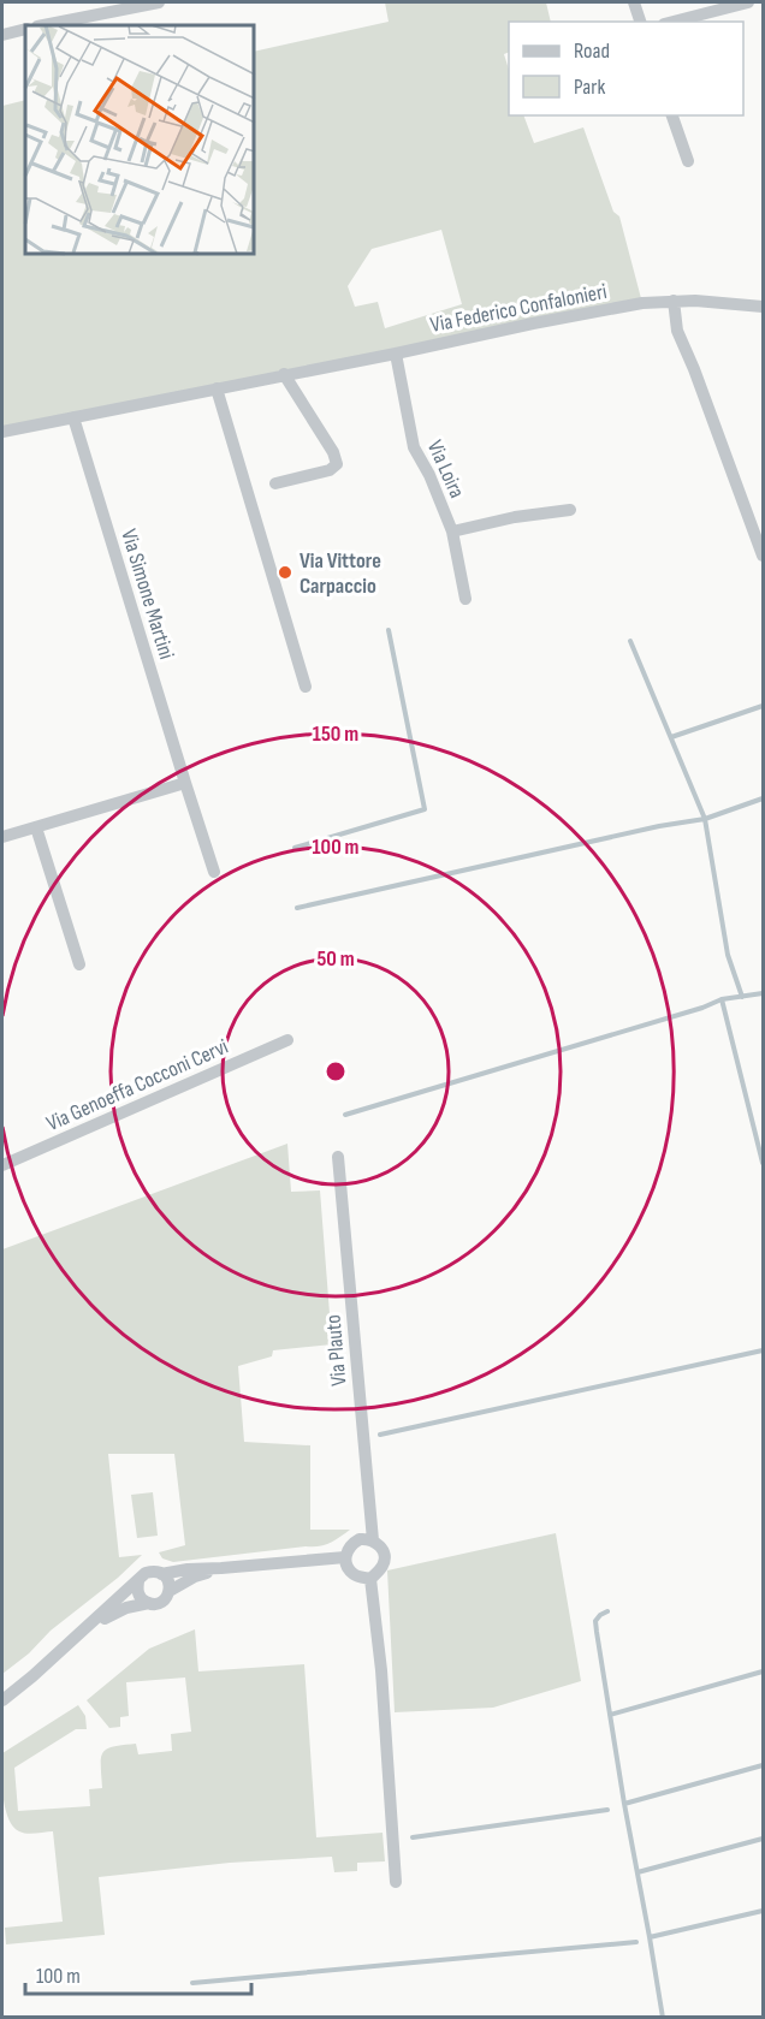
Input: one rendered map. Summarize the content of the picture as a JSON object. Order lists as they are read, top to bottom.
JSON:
{
  "streets": {
    "street": [
      "Via Federico Confalonieri",
      "Via Loira",
      "Via Simone Martini",
      "Via Genoeffa Cocconi Cervi",
      "Via Plauto"
    ]
  },
  "crossings": [
    ["Via Federico Confalonieri", "Via Loira"],
    ["Via Federico Confalonieri", "Via Simone Martini"]
  ],
  "places": ["Via Vittore Carpaccio"],
  "legend": ["Road", "Park"],
  "scale_bar": "100 m",
  "rings": ["150 m", "100 m", "50 m"]
}
